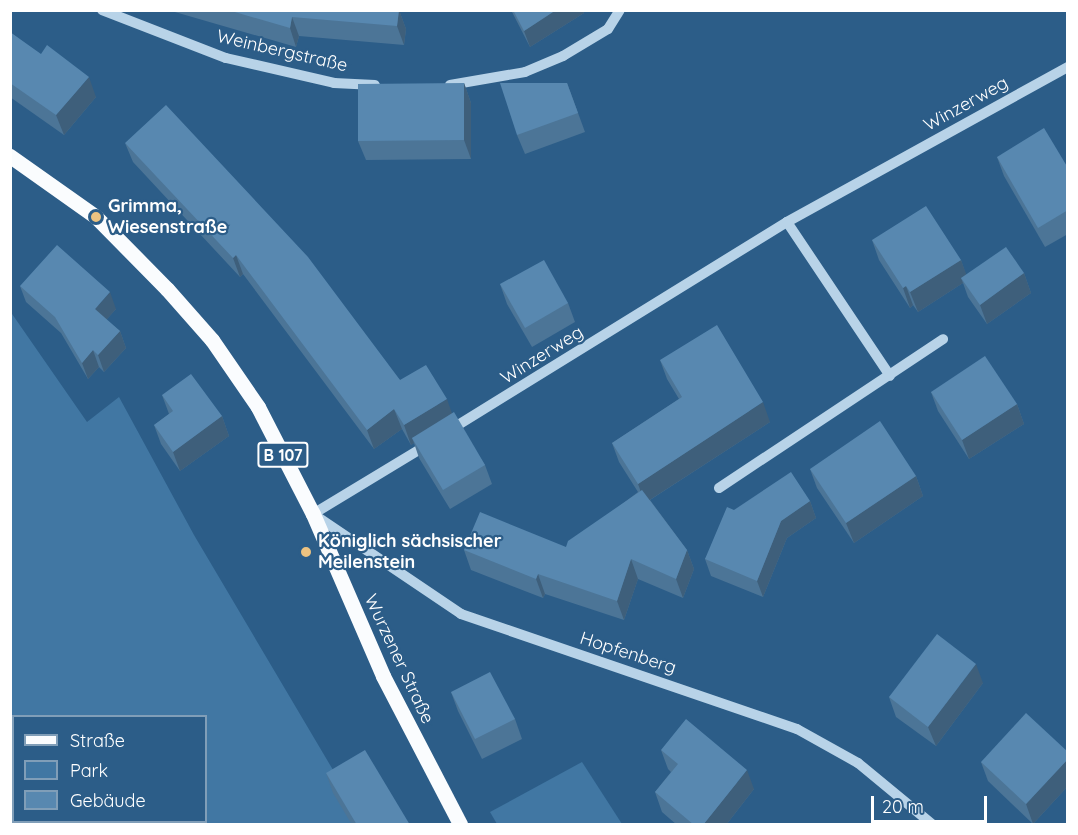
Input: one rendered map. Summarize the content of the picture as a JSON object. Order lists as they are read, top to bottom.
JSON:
{
  "streets": {
    "main road": ["B 107", "Wurzener Straße"],
    "street": ["Weinbergstraße", "Winzerweg", "Hopfenberg"]
  },
  "crossings": [
    ["Winzerweg", "Hopfenberg"],
    ["Winzerweg", "Wurzener Straße"],
    ["Hopfenberg", "Wurzener Straße"]
  ],
  "places": ["Grimma, Wiesenstraße", "Königlich sächsischer Meilenstein"],
  "legend": ["Straße", "Park", "Gebäude"],
  "scale_bar": "20 m"
}
